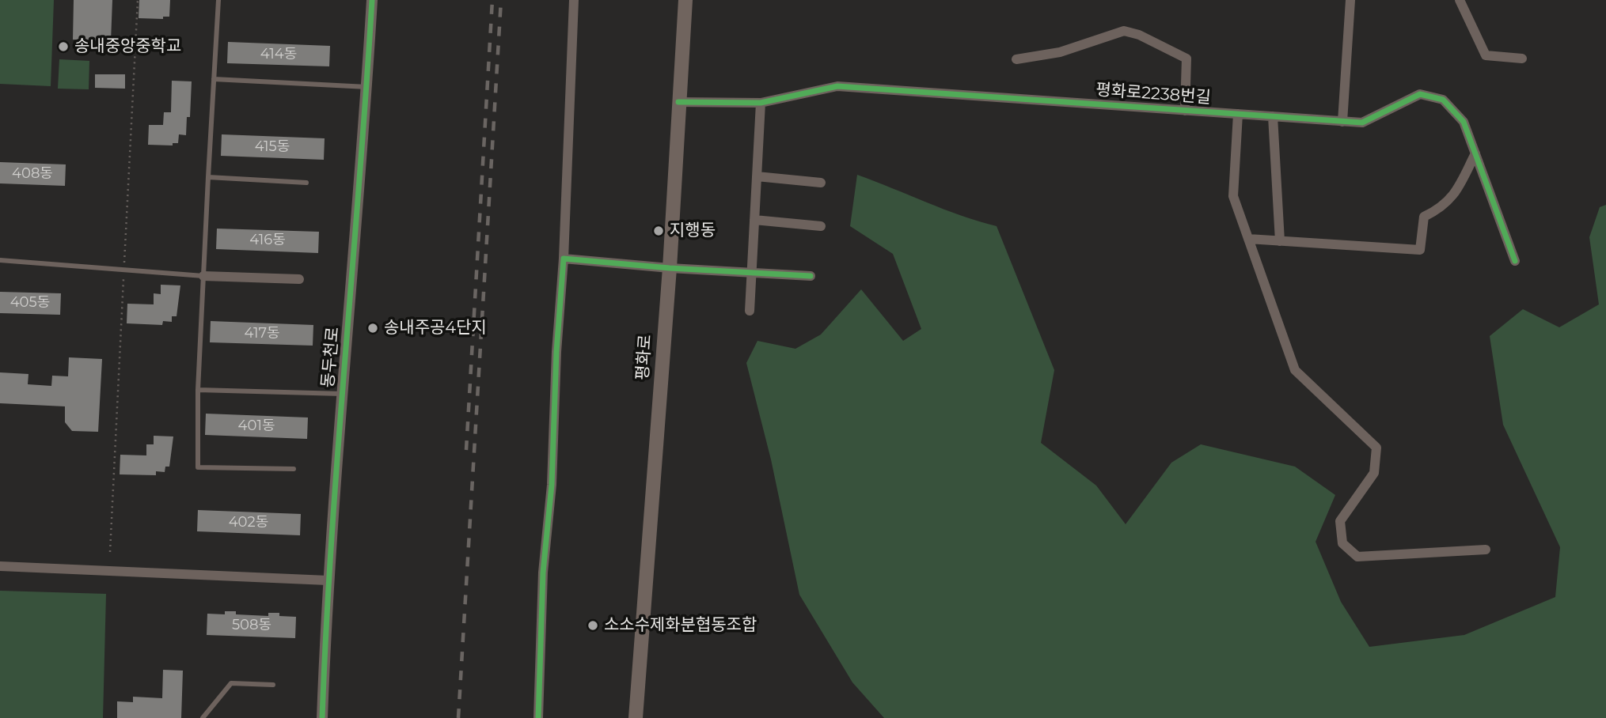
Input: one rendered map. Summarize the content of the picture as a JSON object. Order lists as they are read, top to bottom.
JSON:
{
  "streets": {
    "main road": ["평화로"],
    "street": ["평화로2238번길", "동두천로"]
  },
  "crossings": [
    ["평화로2238번길", "평화로"]
  ],
  "places": [
    "송내중앙중학교",
    "지행동",
    "송내주공4단지",
    "소소수제화분협동조합"
  ],
  "house_numbers": [
    "414동",
    "415동",
    "408동",
    "416동",
    "405동",
    "417동",
    "401동",
    "402동",
    "508동"
  ]
}
